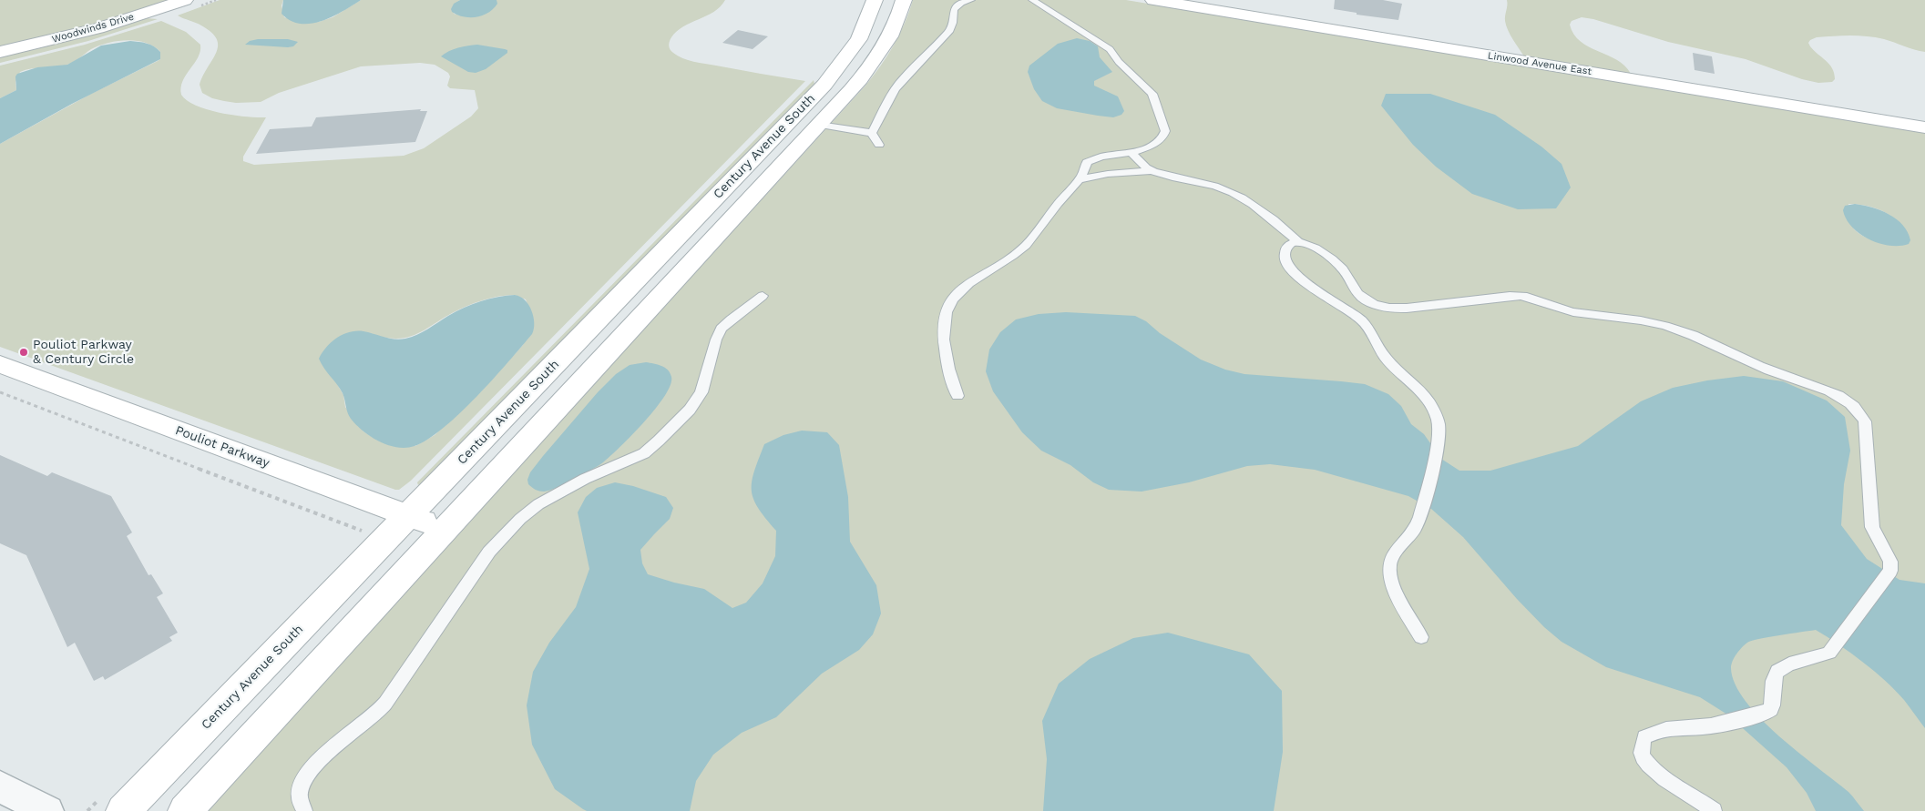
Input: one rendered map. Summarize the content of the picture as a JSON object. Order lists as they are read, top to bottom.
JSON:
{
  "streets": {
    "main road": [
      "Woodwinds Drive",
      "Linwood Avenue East",
      "Century Avenue South",
      "Pouliot Parkway"
    ]
  },
  "crossings": [
    ["Century Avenue South", "Pouliot Parkway"]
  ],
  "places": ["Pouliot Parkway & Century Circle"]
}
